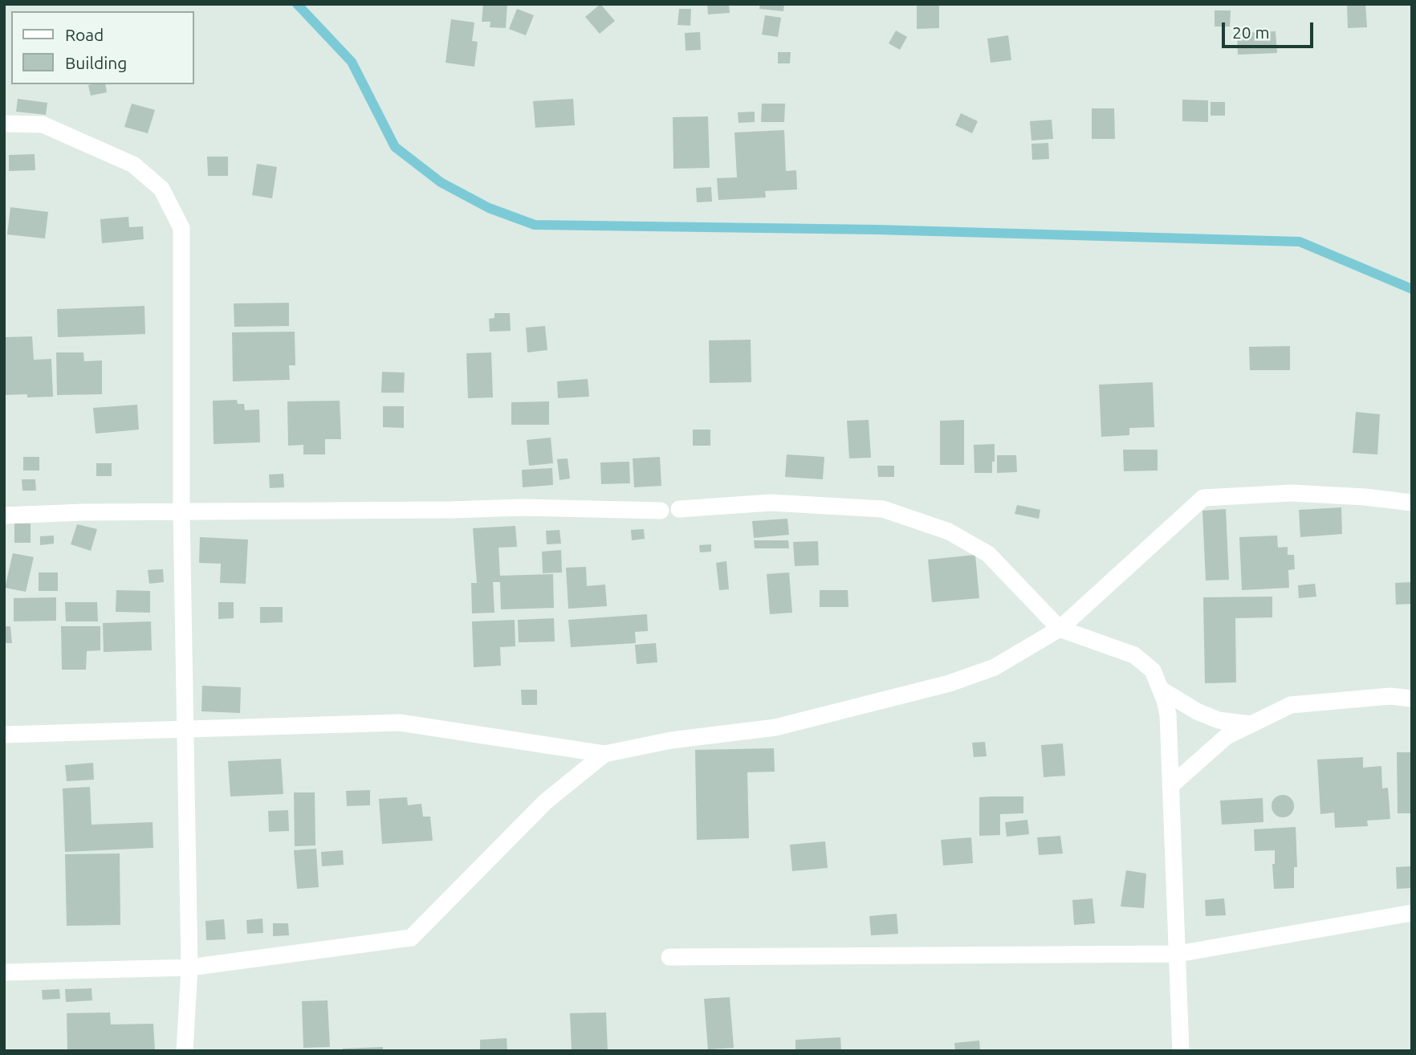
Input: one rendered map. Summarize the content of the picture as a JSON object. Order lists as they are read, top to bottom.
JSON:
{
  "legend": ["Road", "Building"],
  "scale_bar": "20 m"
}
